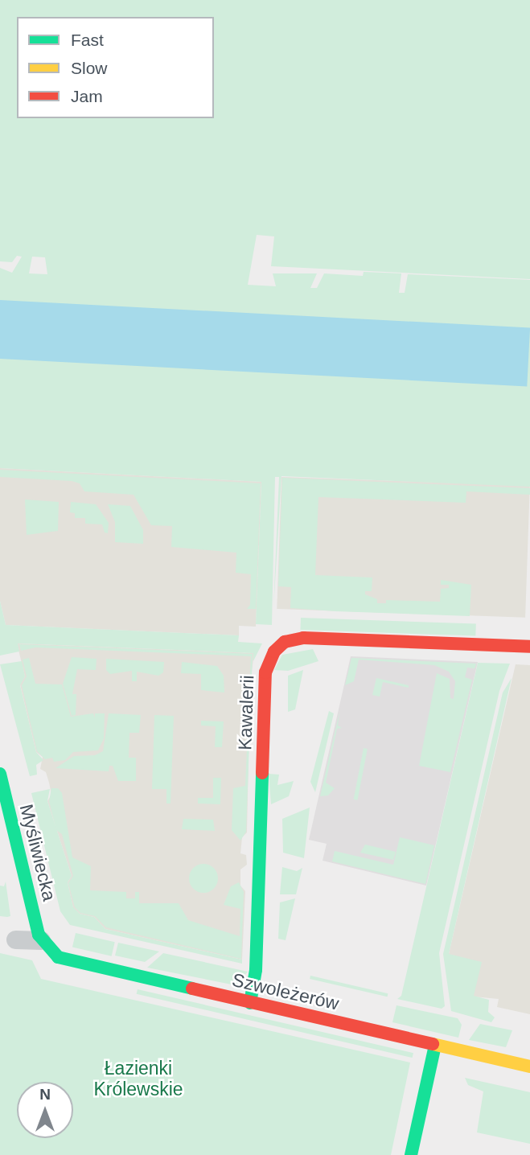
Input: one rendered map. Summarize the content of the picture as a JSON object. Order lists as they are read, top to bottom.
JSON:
{
  "streets": {
    "street": ["Kawalerii", "Myśliwiecka", "Szwoleżerów"]
  },
  "crossings": [
    ["Kawalerii", "Szwoleżerów"],
    ["Myśliwiecka", "Szwoleżerów"]
  ],
  "parks": ["Łazienki Królewskie"],
  "legend": ["Fast", "Slow", "Jam"],
  "north": "top"
}
